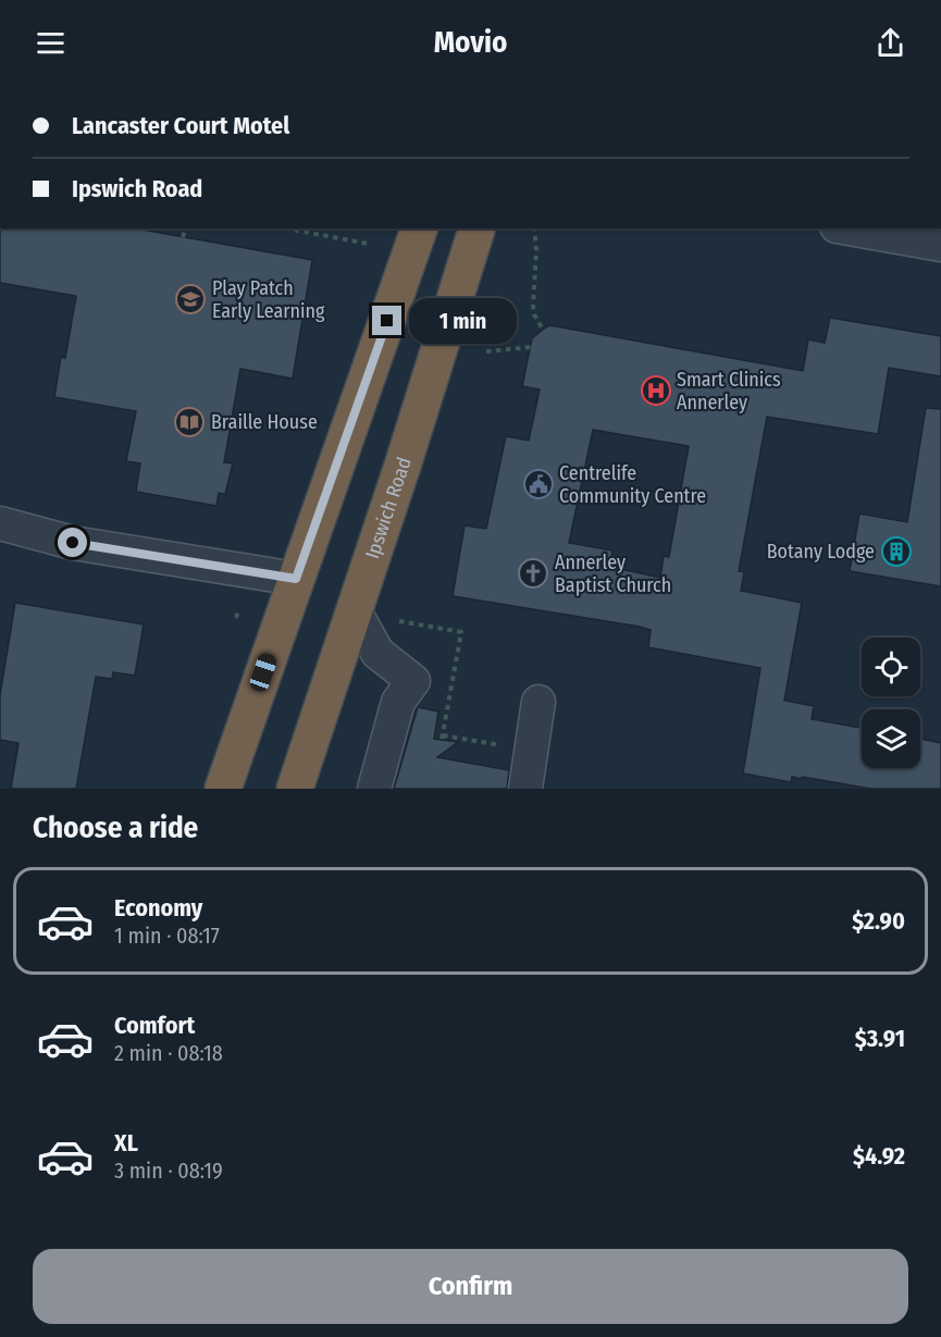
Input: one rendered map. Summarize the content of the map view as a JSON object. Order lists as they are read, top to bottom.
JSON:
{
  "streets": {
    "highway": ["Ipswich Road"]
  },
  "places": {
    "school or university": ["Play Patch Early Learning"],
    "hospital": ["Smart Clinics Annerley"],
    "library": ["Braille House"],
    "public building": ["Centrelife Community Centre"],
    "building": ["Botany Lodge"],
    "church": ["Annerley Baptist Church"]
  },
  "page": {
    "header": "Movio",
    "banner": ["Lancaster Court Motel", "Ipswich Road"],
    "bubble": "1 min",
    "heading": "Choose a ride",
    "list": [
      {
        "name": "Economy",
        "note": "1 min · 08:17",
        "value": "$2.90"
      },
      {
        "name": "Comfort",
        "note": "2 min · 08:18",
        "value": "$3.91"
      },
      {
        "name": "XL",
        "note": "3 min · 08:19",
        "value": "$4.92"
      }
    ],
    "buttons": "Confirm"
  }
}
